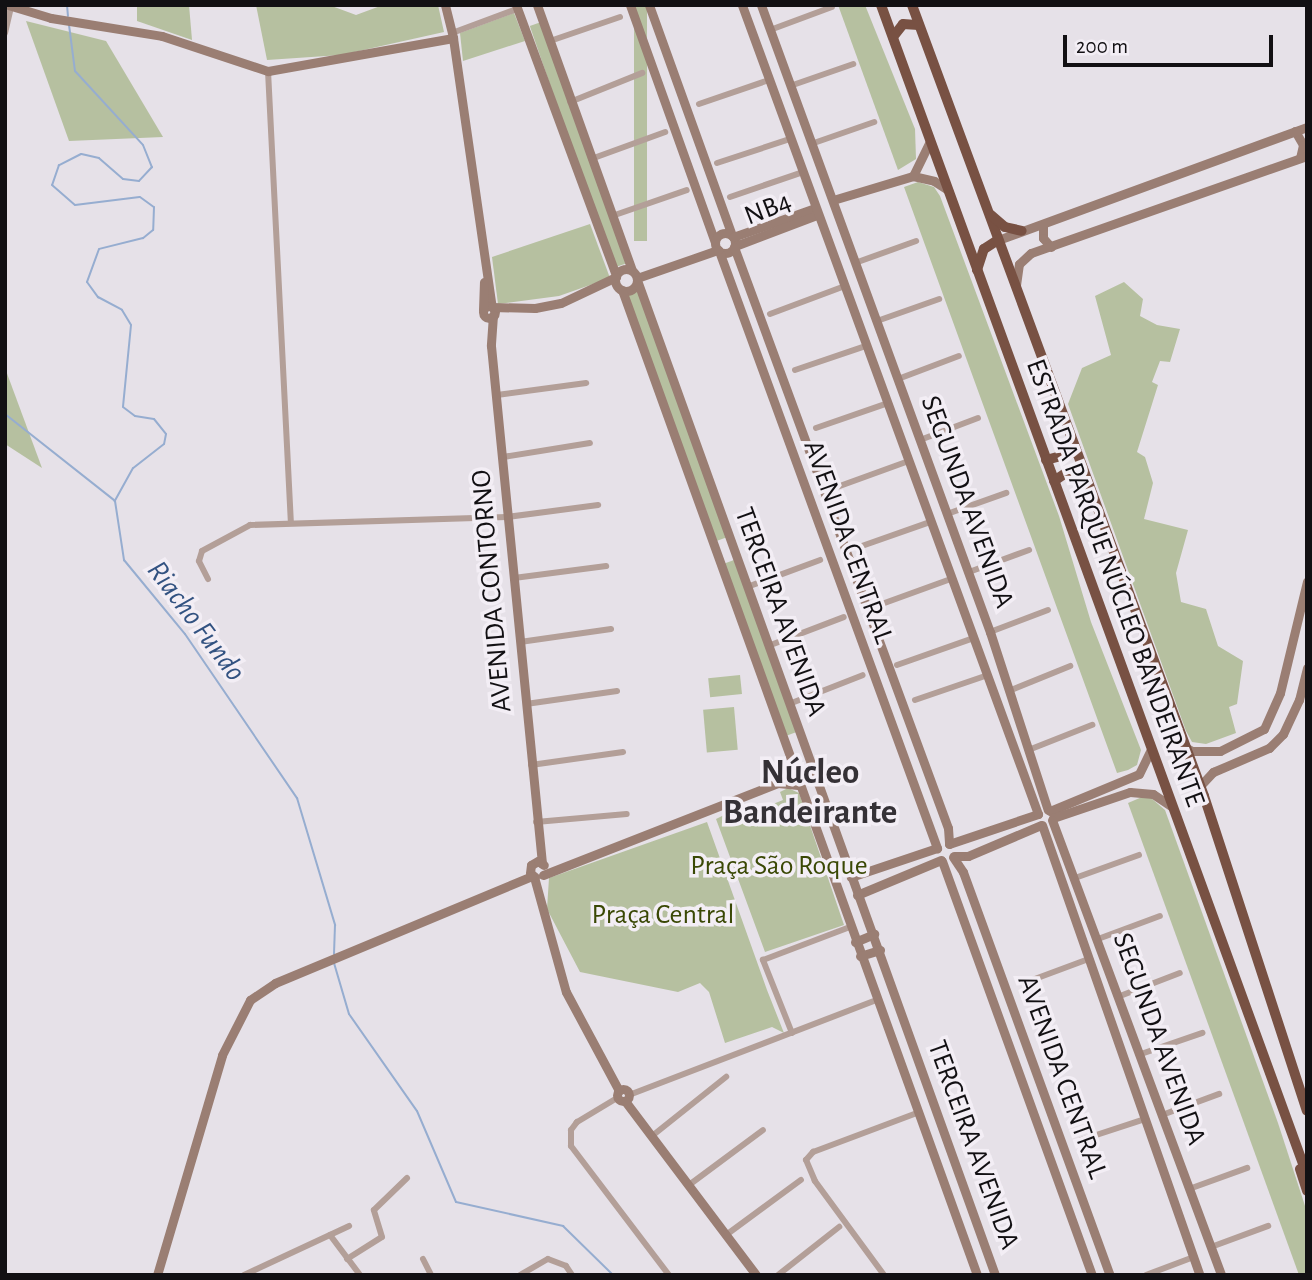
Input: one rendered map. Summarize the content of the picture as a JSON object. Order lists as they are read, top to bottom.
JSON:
{
  "streets": {
    "highway": ["ESTRADA PARQUE NÚCLEO BANDEIRANTE"],
    "street": [
      "NB4",
      "SEGUNDA AVENIDA",
      "AVENIDA CENTRAL",
      "AVENIDA CONTORNO",
      "TERCEIRA AVENIDA"
    ]
  },
  "crossings": [
    ["NB4", "SEGUNDA AVENIDA"],
    ["NB4", "AVENIDA CENTRAL"],
    ["NB4", "TERCEIRA AVENIDA"]
  ],
  "districts": ["Núcleo Bandeirante"],
  "water": ["Riacho Fundo"],
  "parks": ["Praça São Roque", "Praça Central"],
  "scale_bar": "200 m"
}
